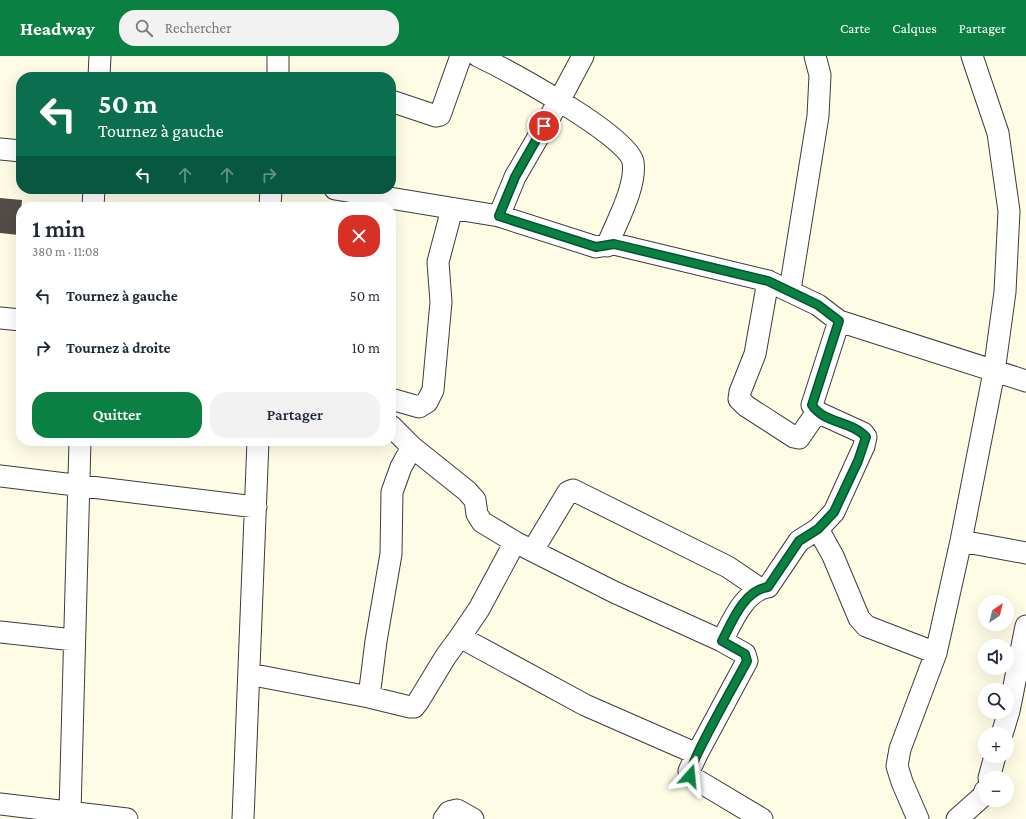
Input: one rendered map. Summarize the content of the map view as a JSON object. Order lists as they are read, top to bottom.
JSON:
{
  "north": "top right",
  "page": {
    "header": "Headway",
    "search": "Rechercher",
    "nav": ["Carte", "Calques", "Partager"],
    "turn": ["50 m", "Tournez à gauche"],
    "heading": ["1 min", "380 m · 11:08"],
    "list": [
      {
        "name": "Tournez à gauche",
        "value": "50 m"
      },
      {
        "name": "Tournez à droite",
        "value": "10 m"
      }
    ],
    "buttons": ["Quitter", "Partager"],
    "map_buttons": ["+", "−"]
  }
}
